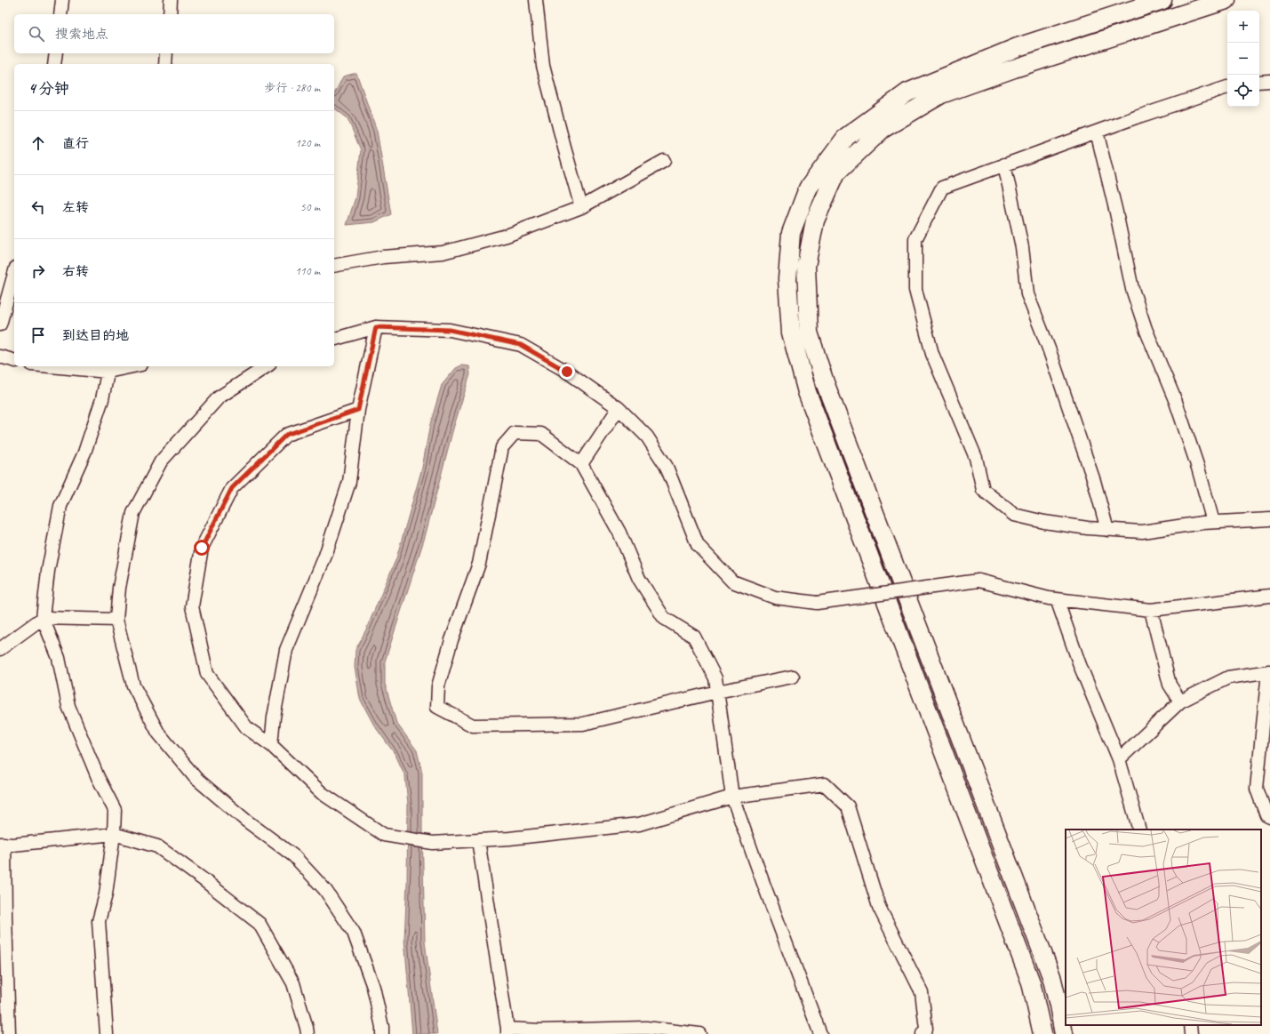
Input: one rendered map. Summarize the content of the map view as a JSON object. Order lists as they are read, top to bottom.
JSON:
{
  "page": {
    "map_buttons": ["+", "−"],
    "search": "搜索地点",
    "heading": ["4 分钟", "步行 · 280 m"],
    "list": [
      ["直行", "120 m"],
      ["左转", "50 m"],
      ["右转", "110 m"],
      "到达目的地"
    ]
  }
}
